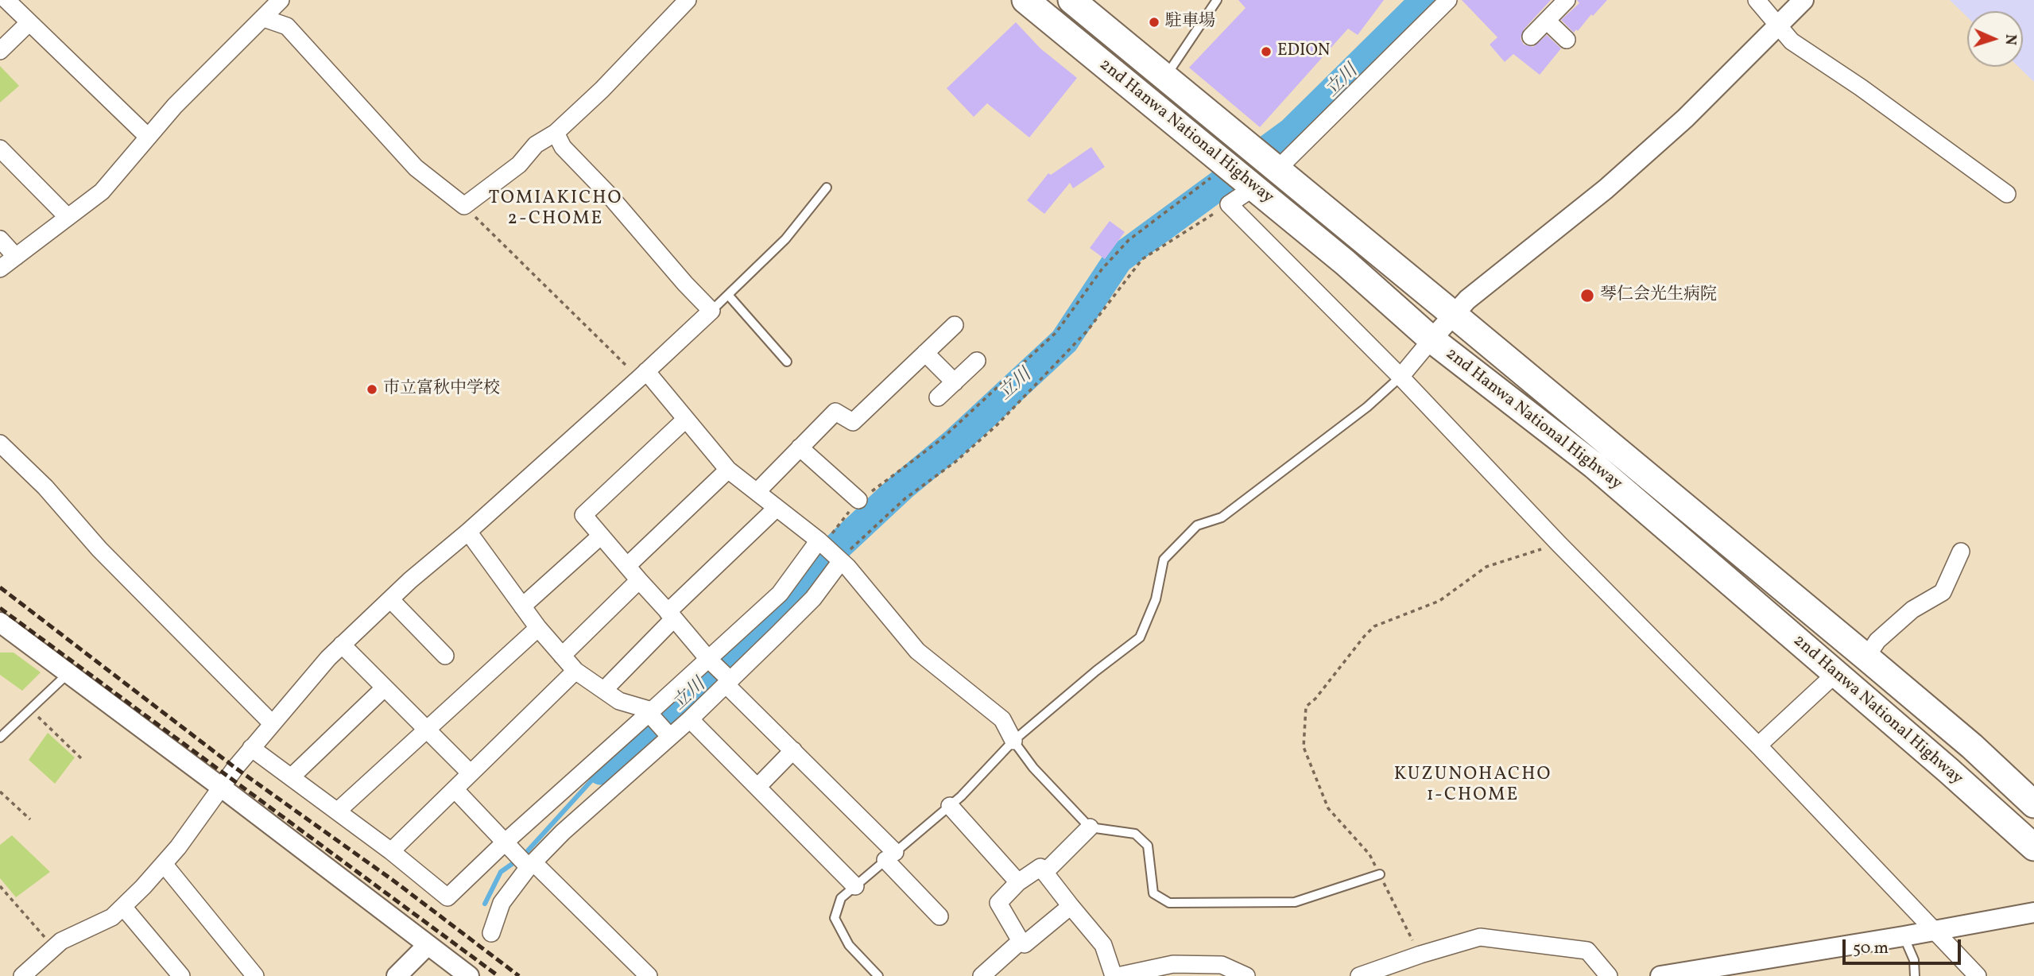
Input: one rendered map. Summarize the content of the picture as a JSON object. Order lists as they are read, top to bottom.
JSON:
{
  "streets": {
    "highway": ["2nd Hanwa National Highway"]
  },
  "districts": ["TOMIAKICHO 2-CHOME", "KUZUNOHACHO 1-CHOME"],
  "water": ["立川"],
  "places": [
    "駐車場",
    "EDION",
    "琴仁会光生病院",
    "市立富秋中学校"
  ],
  "scale_bar": "50 m",
  "north": "right"
}
